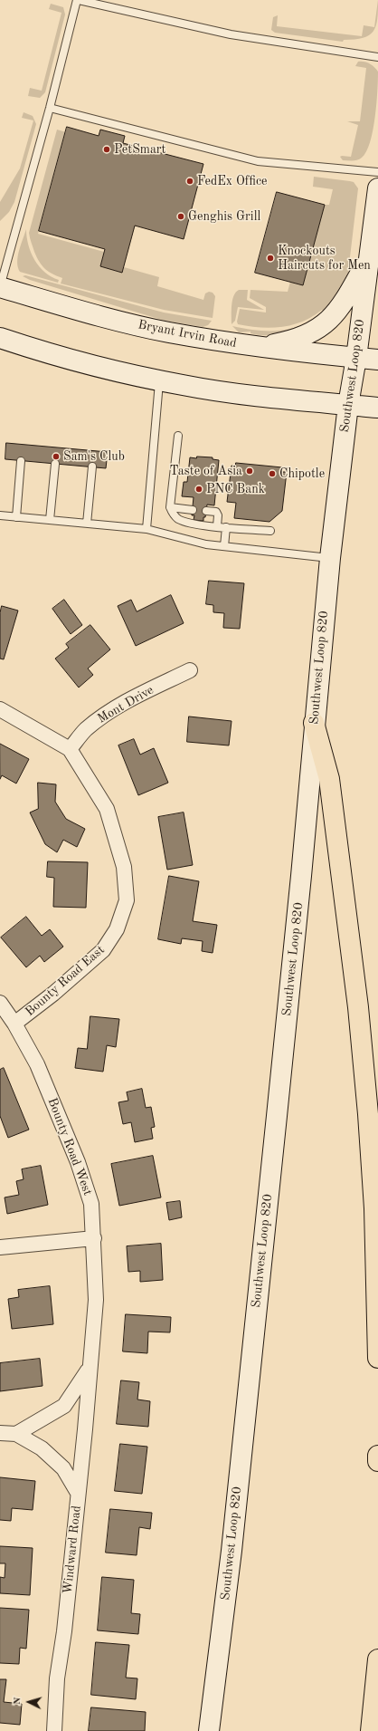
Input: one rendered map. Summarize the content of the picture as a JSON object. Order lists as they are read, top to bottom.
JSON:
{
  "streets": {
    "main road": ["Bryant Irvin Road", "Southwest Loop 820"],
    "street": [
      "Mont Drive",
      "Bounty Road East",
      "Bounty Road West",
      "Windward Road"
    ]
  },
  "crossings": [
    ["Bryant Irvin Road", "Southwest Loop 820"],
    ["Mont Drive", "Bounty Road East"],
    ["Bounty Road East", "Bounty Road West"],
    ["Bounty Road West", "Windward Road"]
  ],
  "places": [
    "PetSmart",
    "FedEx Office",
    "Genghis Grill",
    "Knockouts Haircuts for Men",
    "Sam's Club",
    "Taste of Asia",
    "Chipotle",
    "PNC Bank"
  ],
  "north": "left"
}
